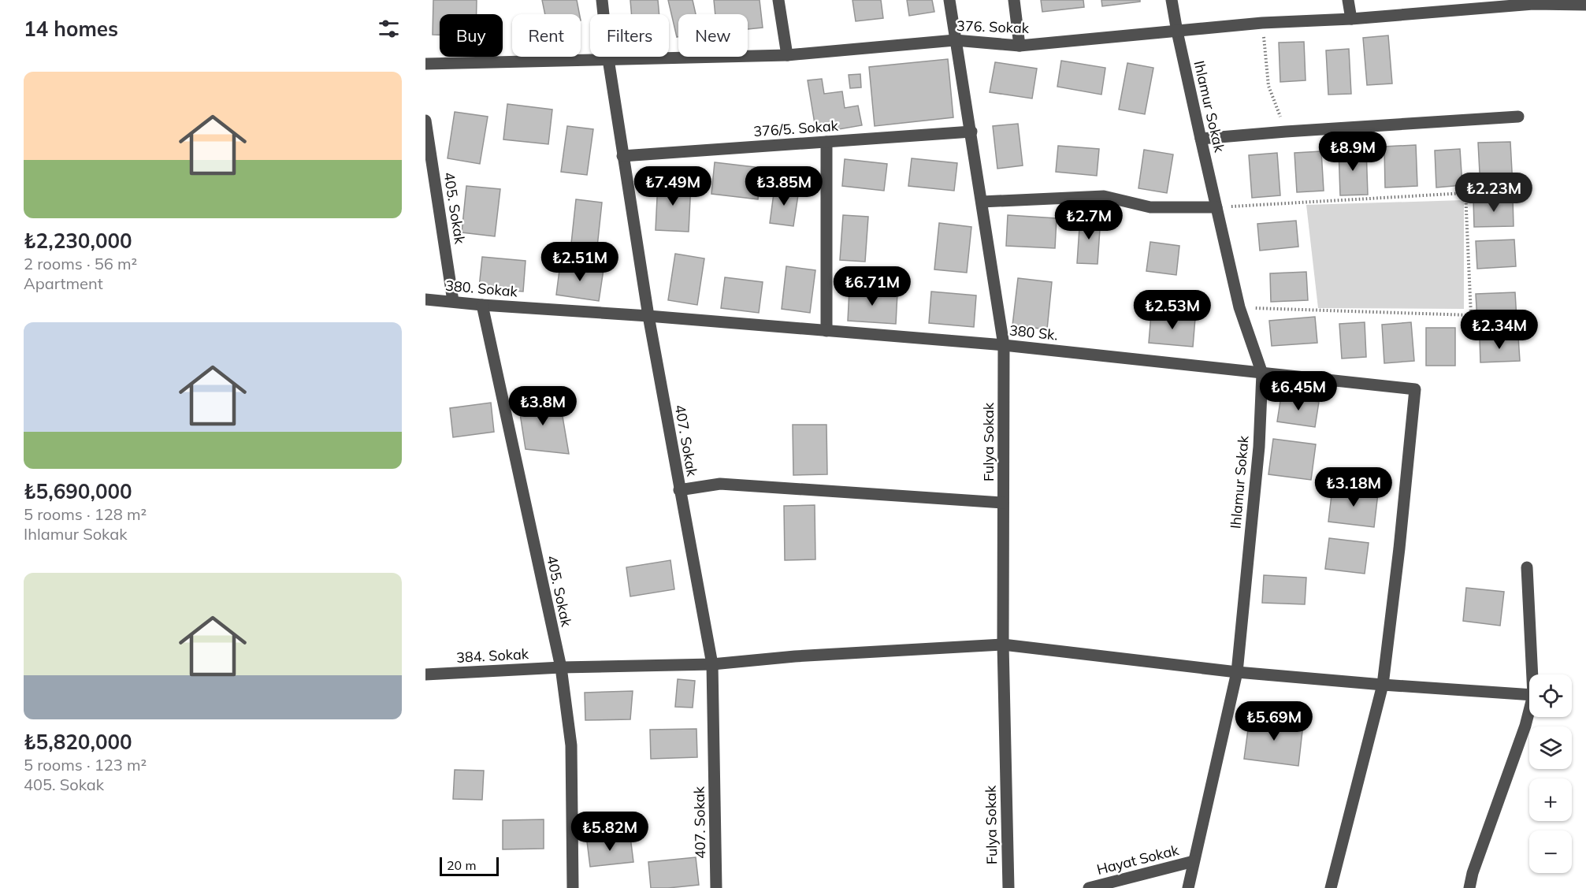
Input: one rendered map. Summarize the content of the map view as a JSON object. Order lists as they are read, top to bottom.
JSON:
{
  "streets": {
    "street": [
      "376. Sokak",
      "Ihlamur Sokak",
      "376/5. Sokak",
      "405. Sokak",
      "380. Sokak",
      "380 Sk.",
      "407. Sokak",
      "Fulya Sokak",
      "384. Sokak",
      "Hayat Sokak"
    ]
  },
  "crossings": [
    ["376. Sokak", "Ihlamur Sokak"],
    ["376. Sokak", "407. Sokak"],
    ["376. Sokak", "Fulya Sokak"],
    ["Ihlamur Sokak", "380 Sk."],
    ["Ihlamur Sokak", "384. Sokak"],
    ["Ihlamur Sokak", "Hayat Sokak"],
    ["376/5. Sokak", "407. Sokak"],
    ["376/5. Sokak", "Fulya Sokak"],
    ["405. Sokak", "380. Sokak"],
    ["405. Sokak", "384. Sokak"],
    ["380. Sokak", "380 Sk."],
    ["380. Sokak", "407. Sokak"],
    ["380 Sk.", "407. Sokak"],
    ["380 Sk.", "Fulya Sokak"],
    ["380 Sk.", "384. Sokak"],
    ["407. Sokak", "384. Sokak"],
    ["Fulya Sokak", "384. Sokak"]
  ],
  "scale_bar": "20 m",
  "page": {
    "heading": "14 homes",
    "chip": [
      "Buy",
      "Rent",
      "Filters",
      "New"
    ],
    "list": [
      {
        "name": "₺2,230,000",
        "note": "2 rooms · 56 m² · Apartment"
      },
      {
        "name": "₺5,690,000",
        "note": "5 rooms · 128 m² · Ihlamur Sokak"
      },
      {
        "name": "₺5,820,000",
        "note": "5 rooms · 123 m² · 405. Sokak"
      }
    ],
    "price": [
      "₺8.9M",
      "₺7.49M",
      "₺3.85M",
      "₺2.23M",
      "₺2.7M",
      "₺2.51M",
      "₺6.71M",
      "₺2.53M",
      "₺2.34M",
      "₺6.45M",
      "₺3.8M",
      "₺3.18M",
      "₺5.69M",
      "₺5.82M"
    ],
    "map_buttons": ["+", "−"],
    "scale": "20 m"
  }
}
